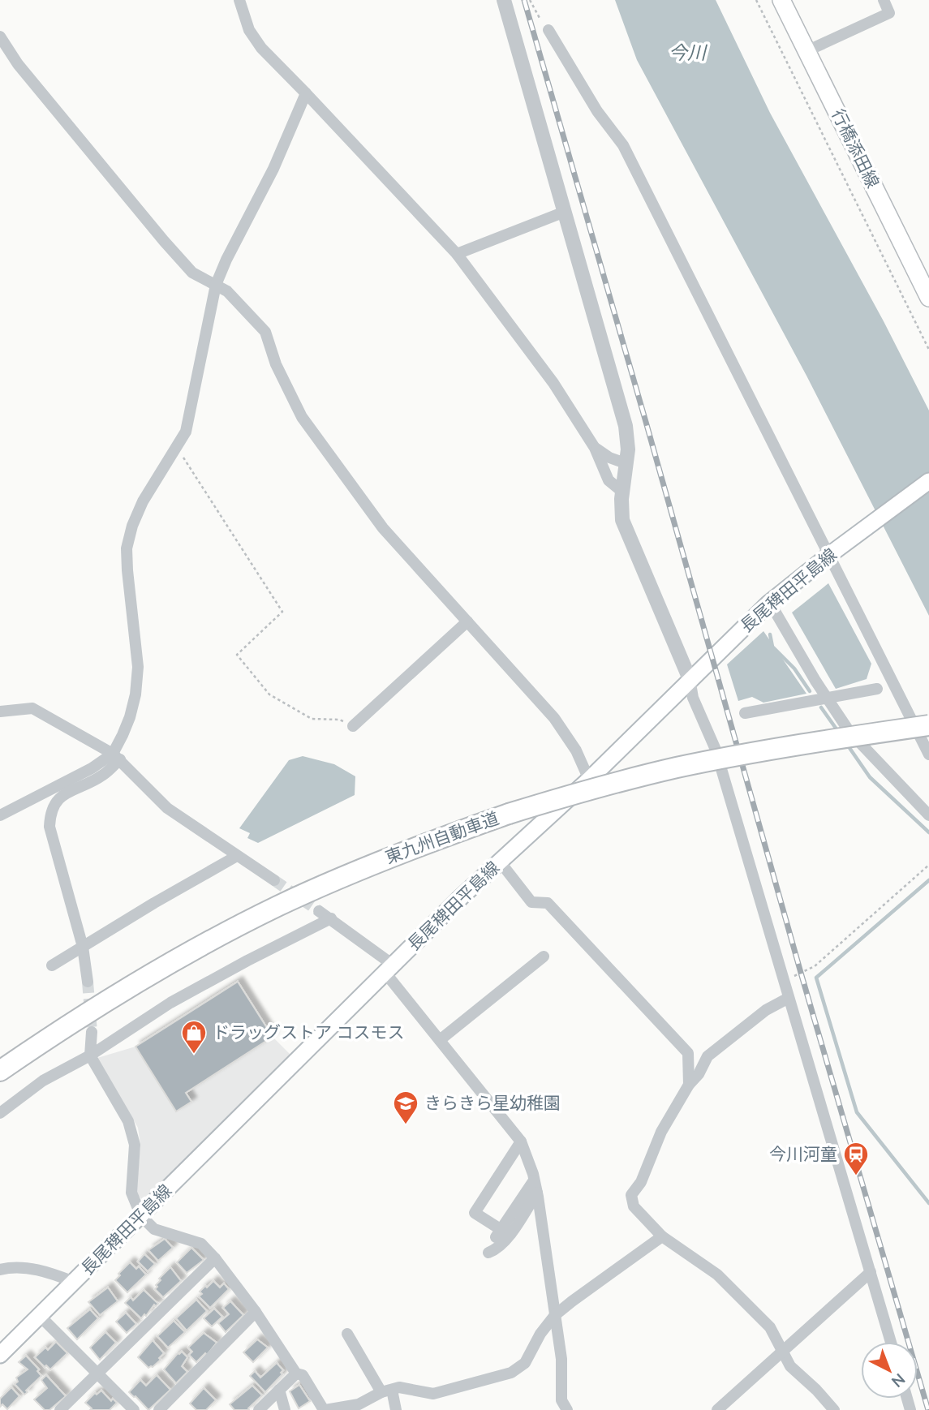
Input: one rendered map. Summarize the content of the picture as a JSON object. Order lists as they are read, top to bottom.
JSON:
{
  "streets": {
    "highway": ["東九州自動車道"],
    "main road": ["行橋添田線", "長尾稗田平島線"]
  },
  "water": ["今川"],
  "places": {
    "shop": ["ドラッグストア コスモス"],
    "school or university": ["きらきら星幼稚園"],
    "station": ["今川河童"]
  },
  "north": "bottom right"
}
